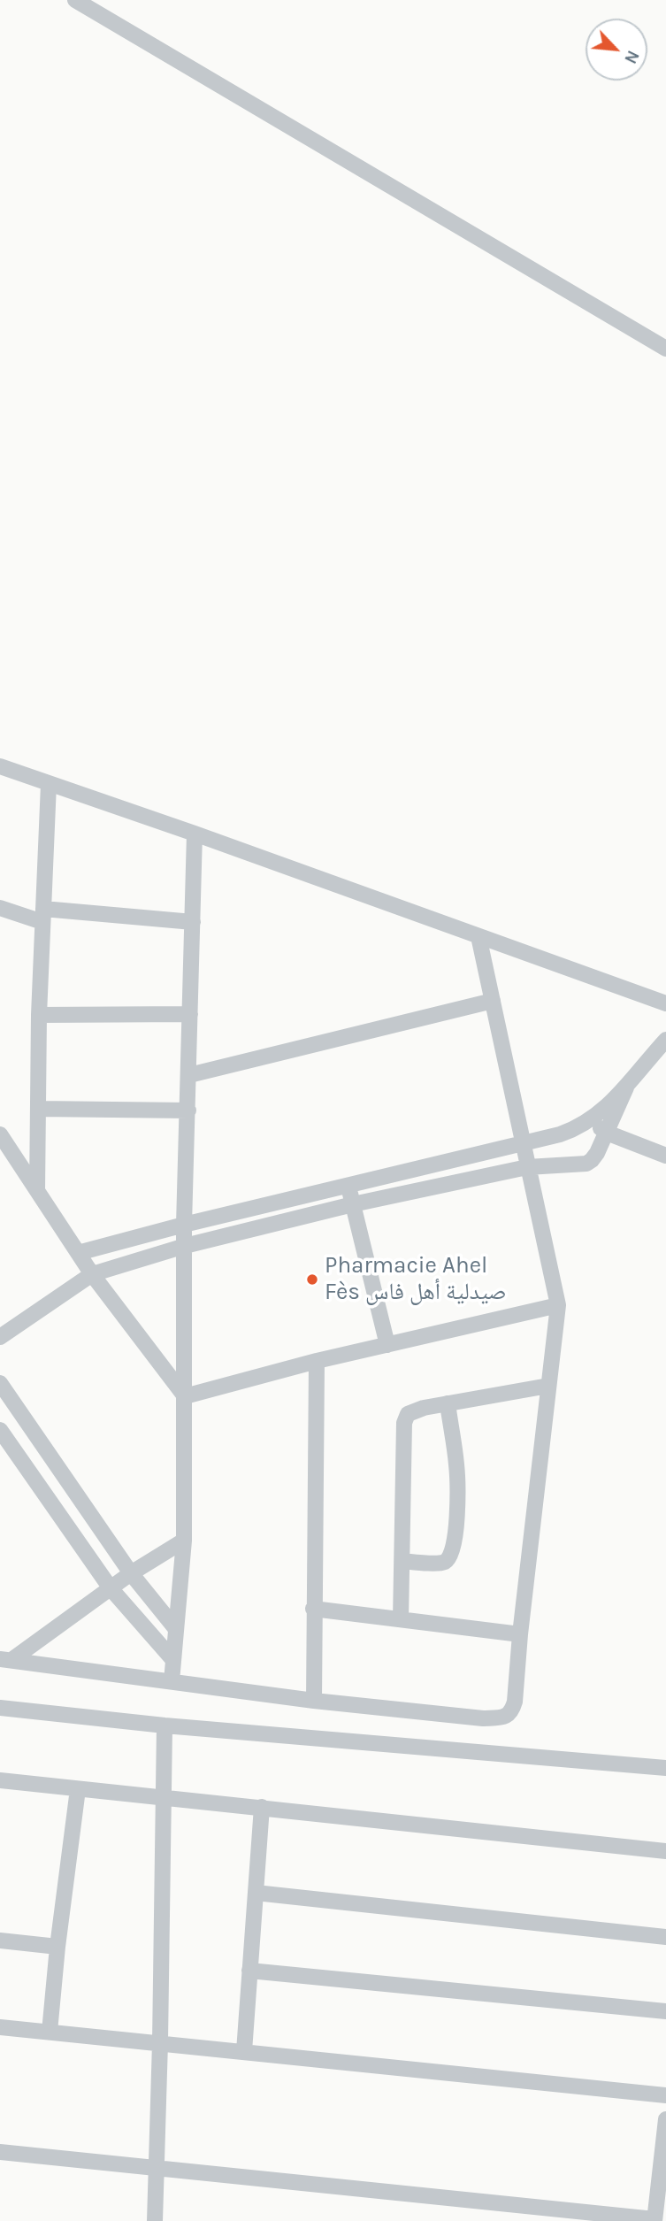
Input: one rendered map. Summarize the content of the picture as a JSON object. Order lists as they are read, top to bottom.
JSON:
{
  "places": ["Pharmacie Ahel Fès صيدلية أهل فاس"],
  "north": "bottom right"
}
